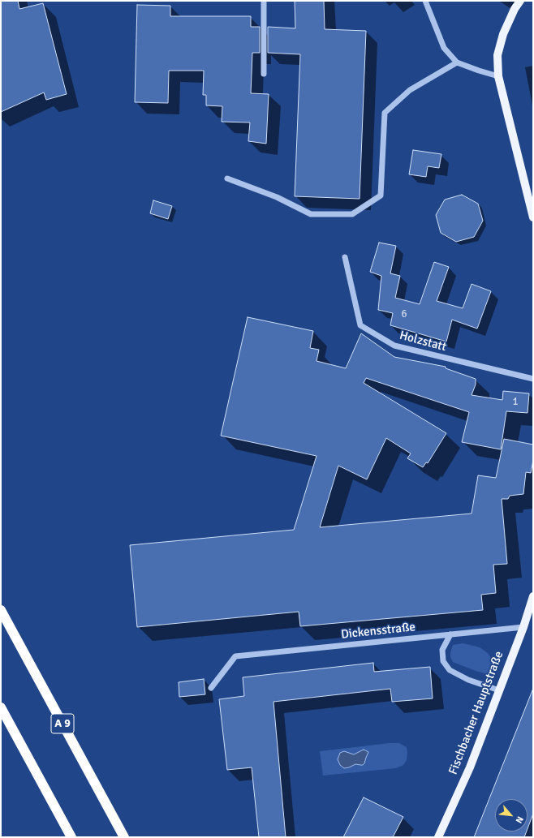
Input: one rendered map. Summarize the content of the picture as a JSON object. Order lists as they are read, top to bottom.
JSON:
{
  "streets": {
    "highway": ["A 9"],
    "main road": ["Fischbacher Hauptstraße"],
    "street": ["Holzstatt", "Dickensstraße"]
  },
  "crossings": [
    ["Dickensstraße", "Fischbacher Hauptstraße"]
  ],
  "house_numbers": ["6", "1"],
  "north": "bottom right"
}
